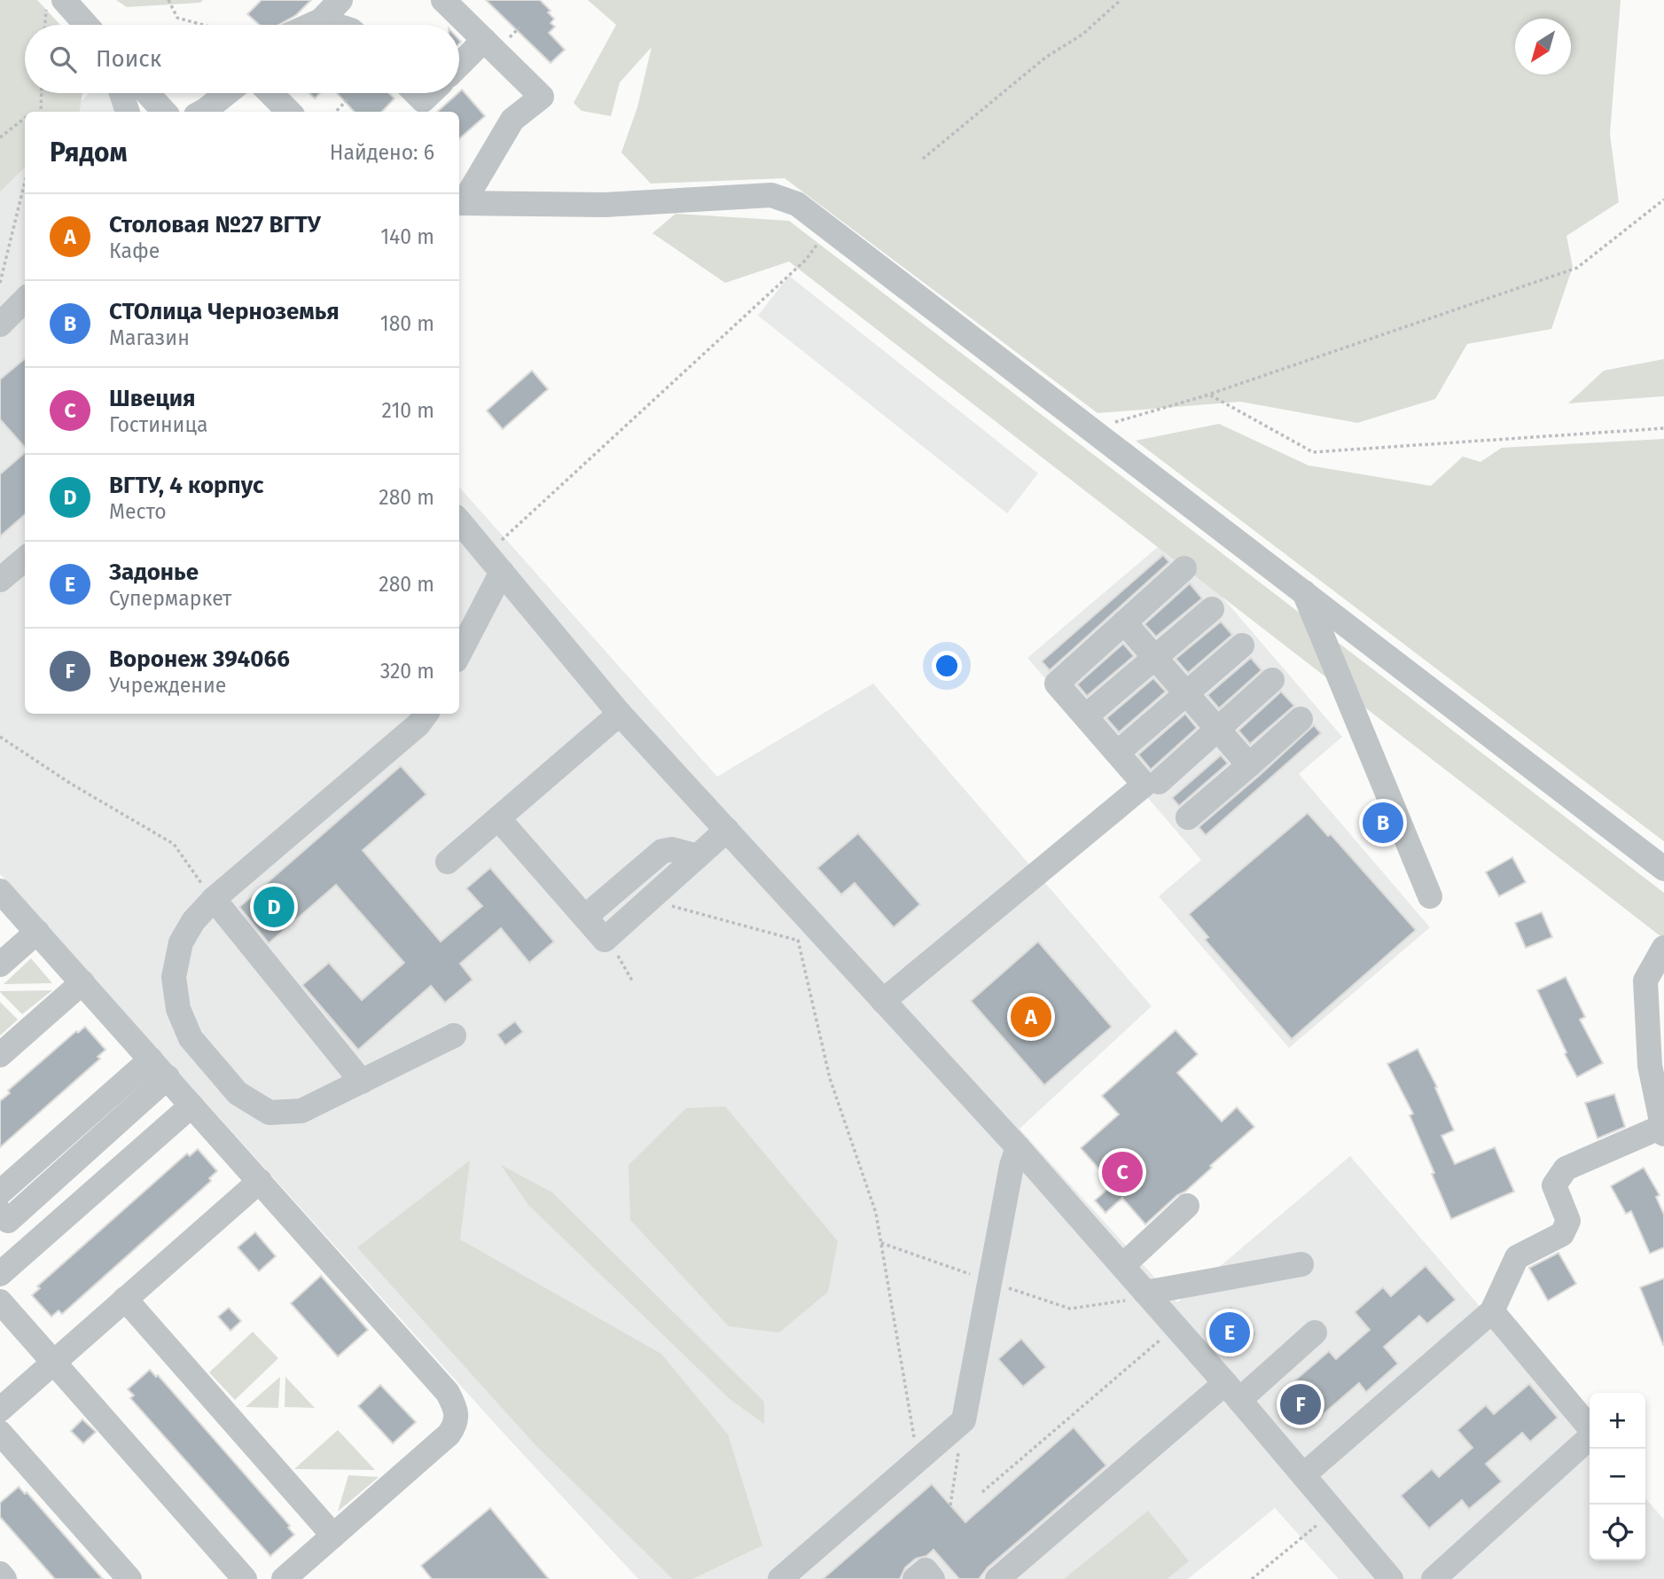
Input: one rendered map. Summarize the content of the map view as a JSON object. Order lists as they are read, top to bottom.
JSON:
{
  "north": "bottom left",
  "page": {
    "search": "Поиск",
    "heading": ["Рядом", "Найдено: 6"],
    "list": [
      {
        "mark": "A",
        "name": "Столовая №27 ВГТУ",
        "note": "Кафе",
        "value": "140 m"
      },
      {
        "mark": "B",
        "name": "СТОлица Черноземья",
        "note": "Магазин",
        "value": "180 m"
      },
      {
        "mark": "C",
        "name": "Швеция",
        "note": "Гостиница",
        "value": "210 m"
      },
      {
        "mark": "D",
        "name": "ВГТУ, 4 корпус",
        "note": "Место",
        "value": "280 m"
      },
      {
        "mark": "E",
        "name": "Задонье",
        "note": "Супермаркет",
        "value": "280 m"
      },
      {
        "mark": "F",
        "name": "Воронеж 394066",
        "note": "Учреждение",
        "value": "320 m"
      }
    ],
    "pins": [
      "B",
      "D",
      "A",
      "C",
      "E",
      "F"
    ],
    "map_buttons": ["+", "−"]
  }
}
